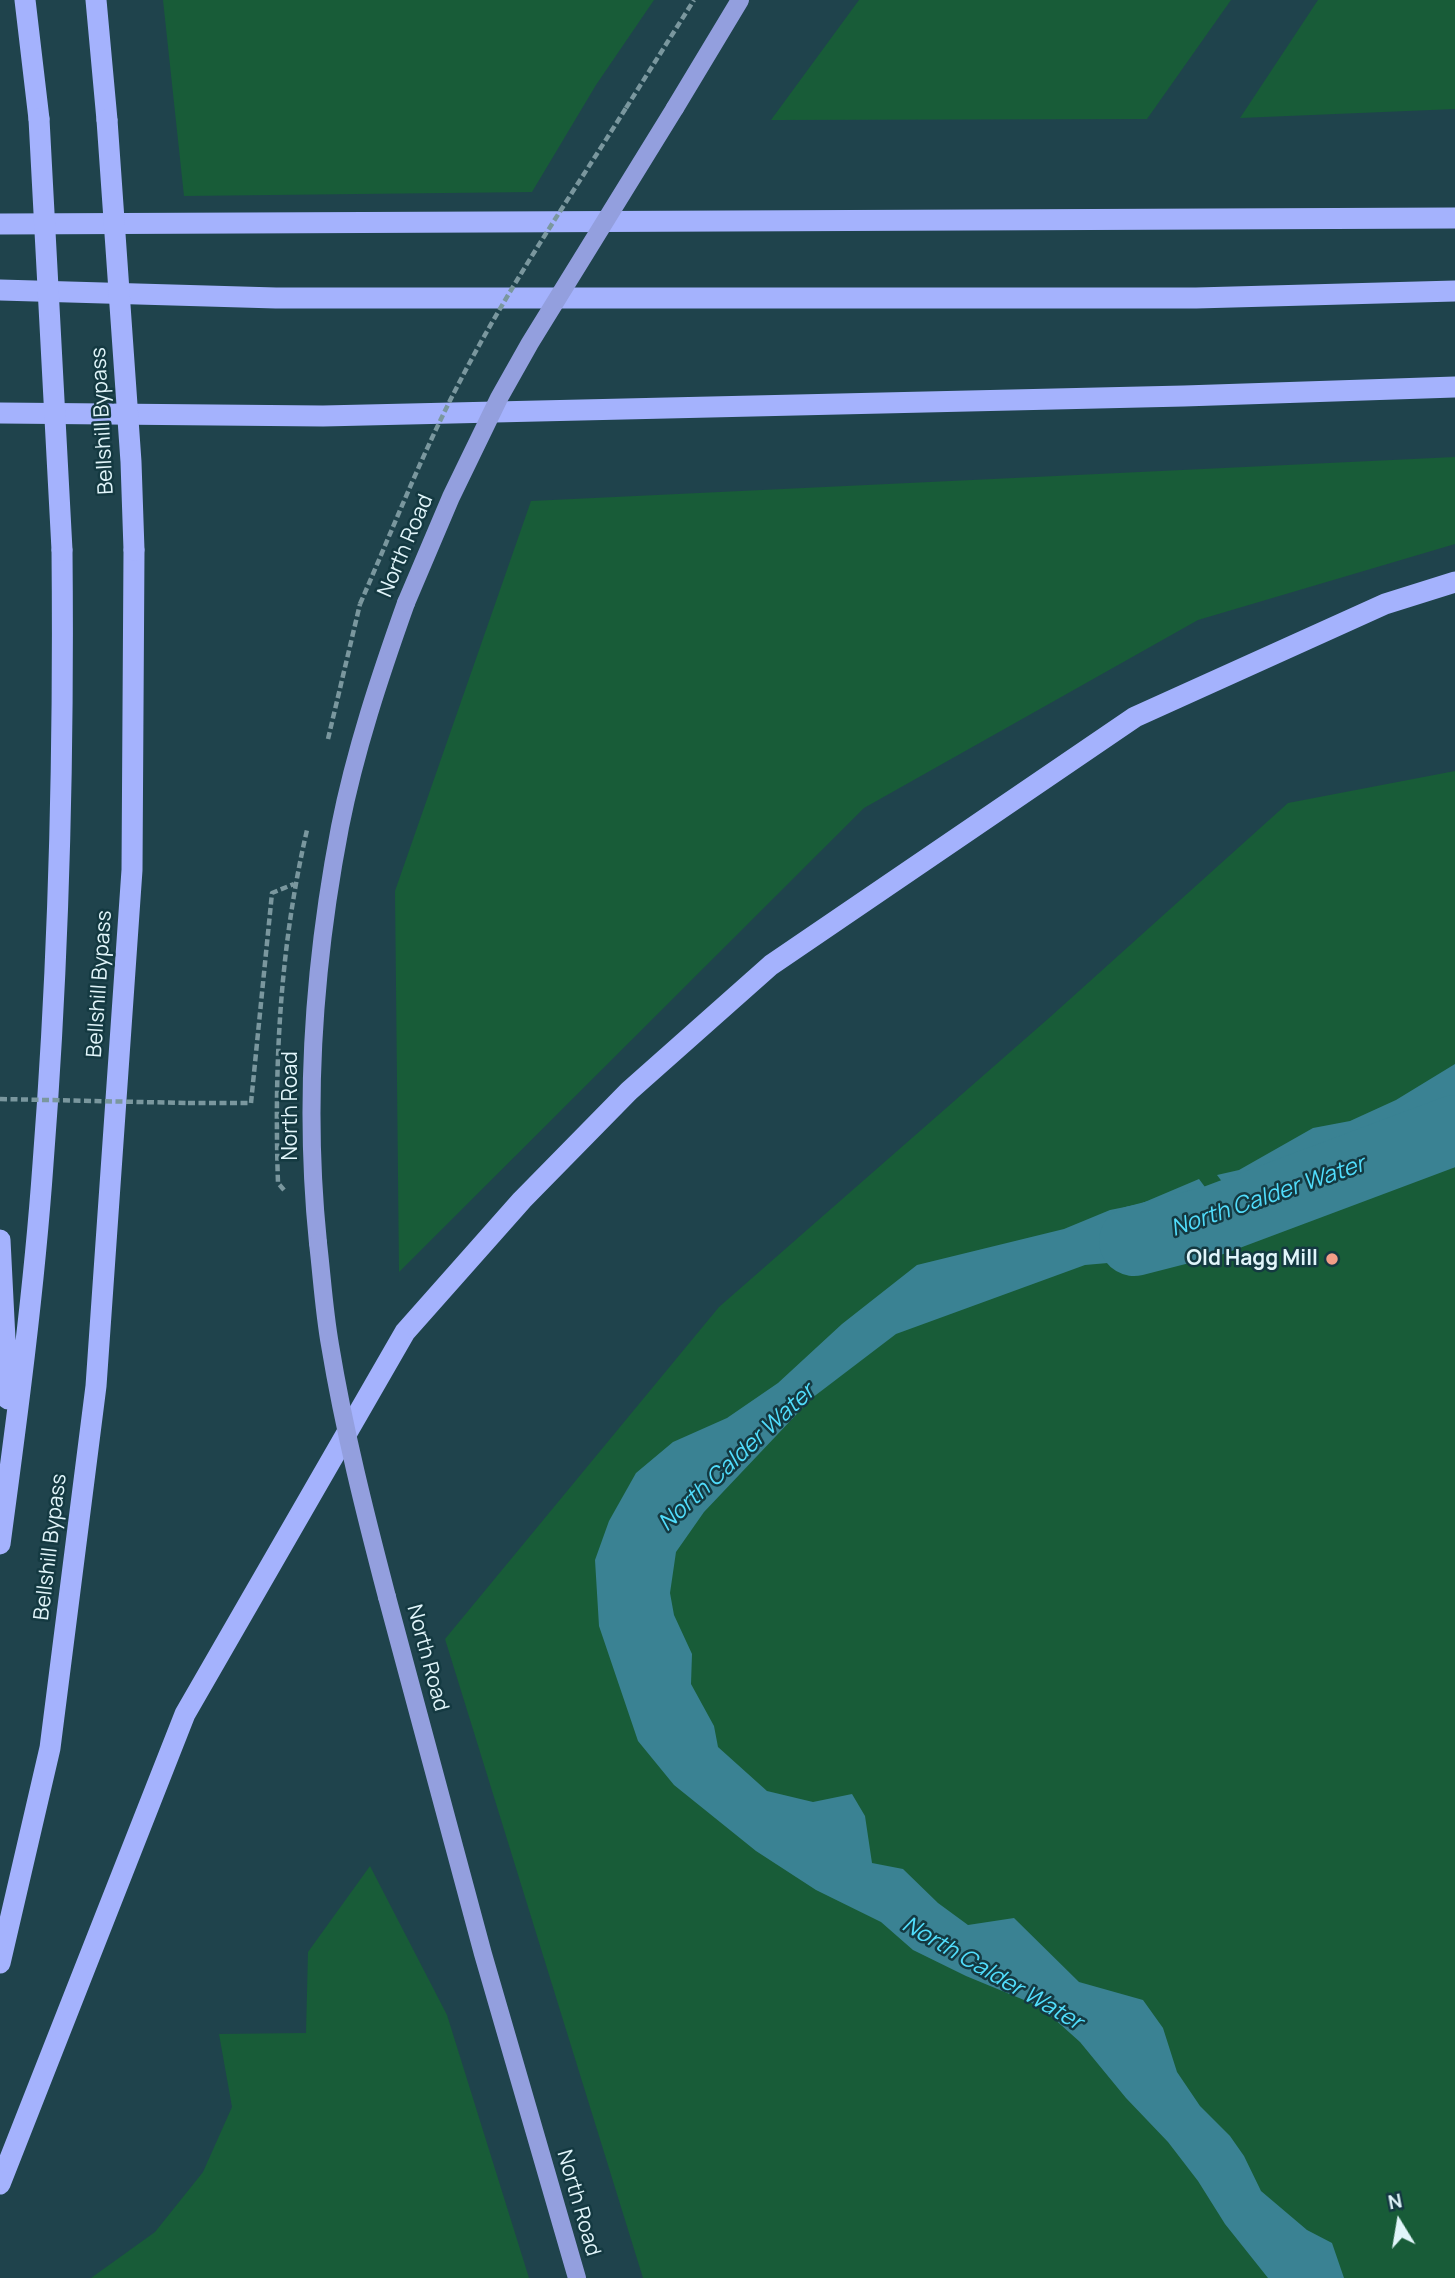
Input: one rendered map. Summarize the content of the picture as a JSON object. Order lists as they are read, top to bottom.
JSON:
{
  "streets": {
    "highway": ["Bellshill Bypass"],
    "main road": ["North Road"]
  },
  "water": ["North Calder Water"],
  "places": ["Old Hagg Mill"],
  "north": "top"
}
